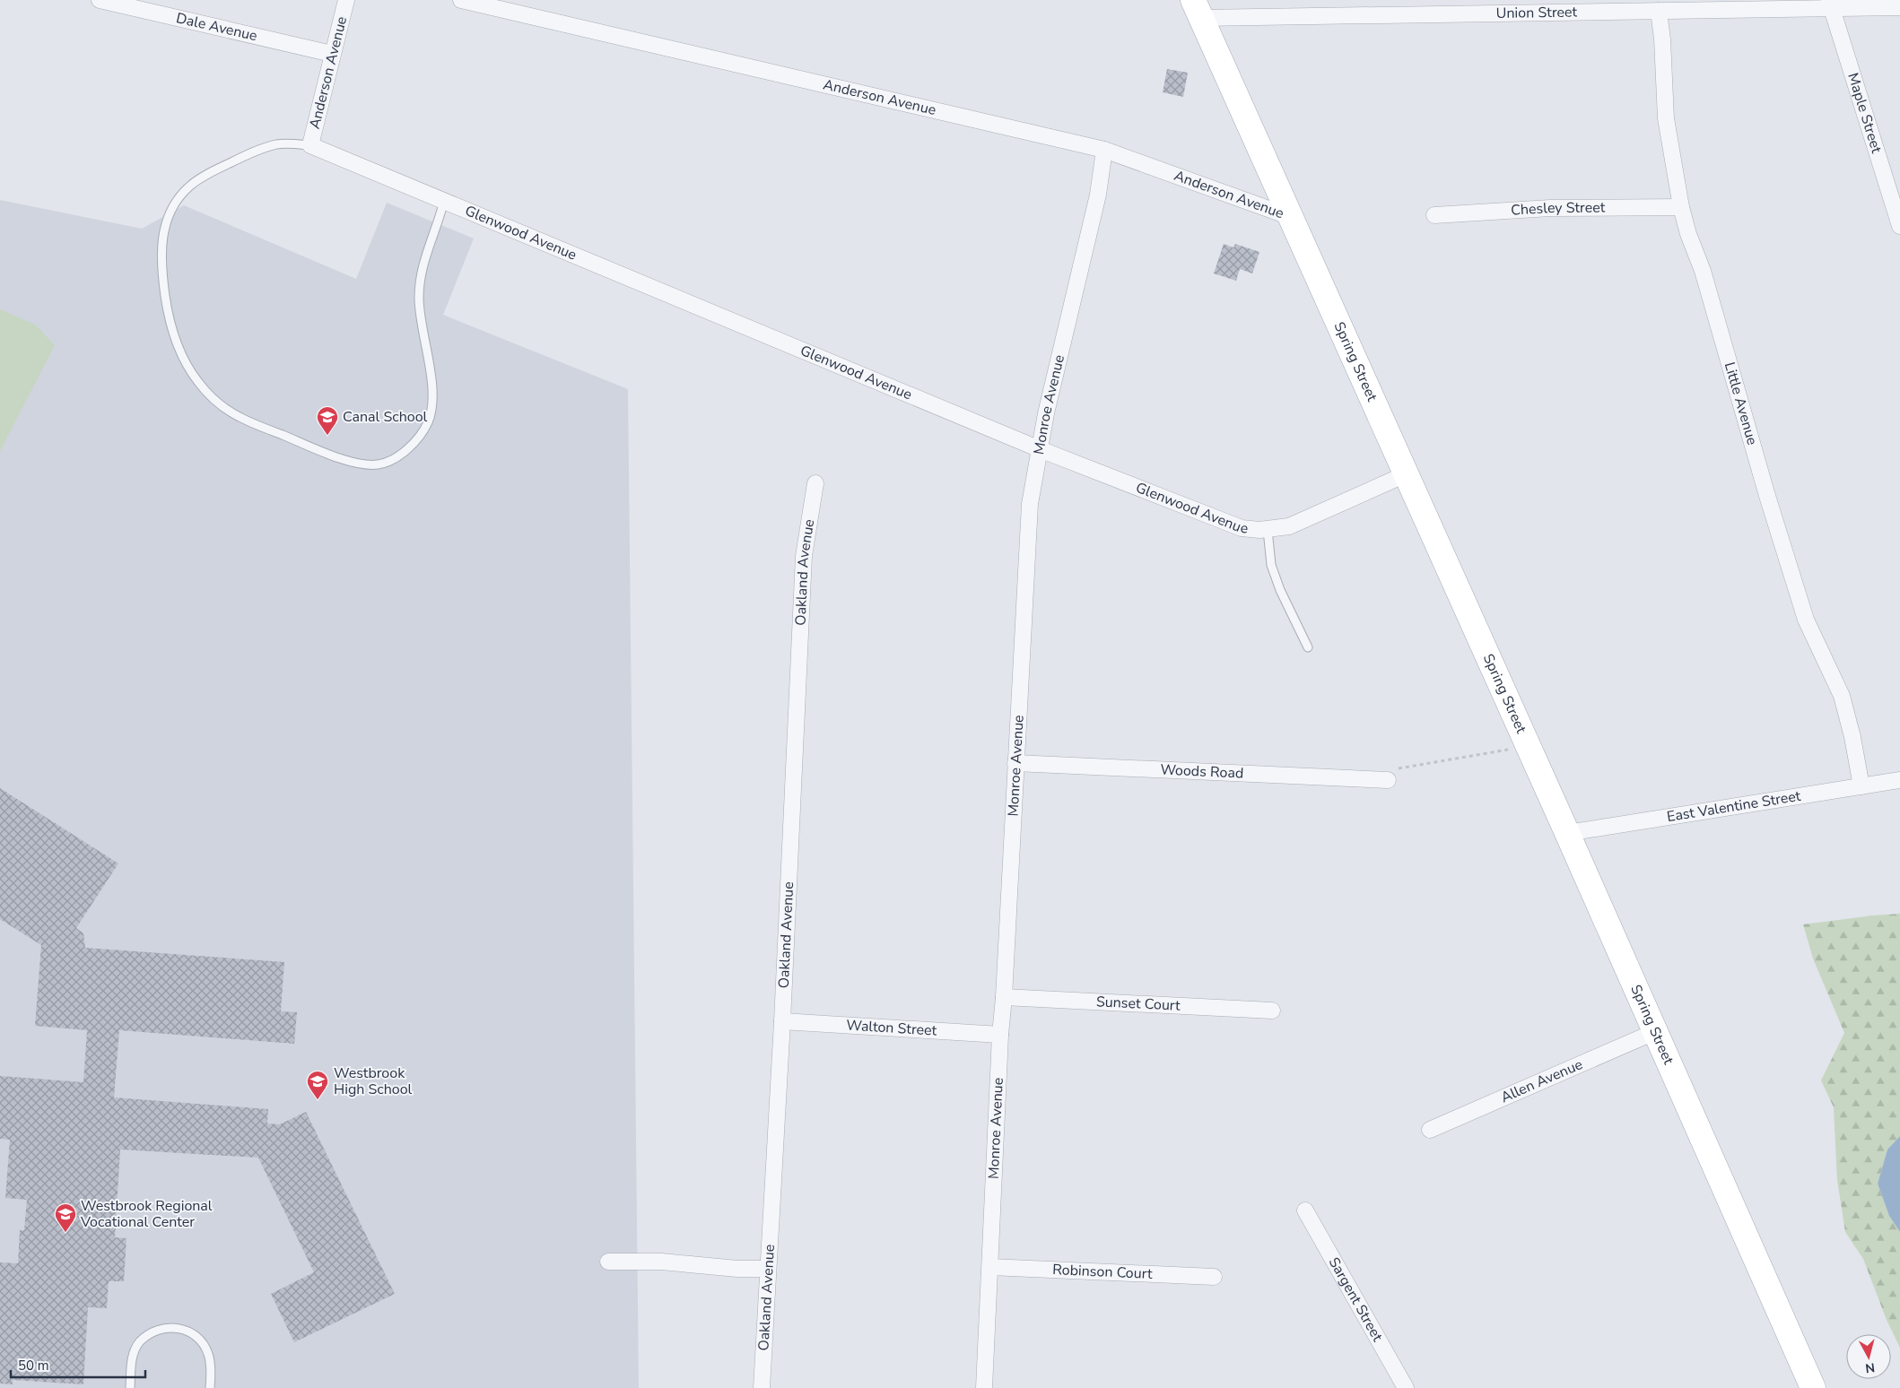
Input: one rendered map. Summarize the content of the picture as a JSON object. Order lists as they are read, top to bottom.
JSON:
{
  "streets": {
    "main road": ["Spring Street"],
    "street": [
      "Union Street",
      "Dale Avenue",
      "Anderson Avenue",
      "Maple Street",
      "Chesley Street",
      "Glenwood Avenue",
      "Little Avenue",
      "Monroe Avenue",
      "Oakland Avenue",
      "Woods Road",
      "East Valentine Street",
      "Sunset Court",
      "Walton Street",
      "Allen Avenue",
      "Robinson Court",
      "Sargent Street"
    ]
  },
  "crossings": [
    ["Union Street", "Maple Street"],
    ["Union Street", "Spring Street"],
    ["Union Street", "Little Avenue"],
    ["Dale Avenue", "Anderson Avenue"],
    ["Anderson Avenue", "Glenwood Avenue"],
    ["Anderson Avenue", "Spring Street"],
    ["Anderson Avenue", "Monroe Avenue"],
    ["Chesley Street", "Little Avenue"],
    ["Glenwood Avenue", "Spring Street"],
    ["Glenwood Avenue", "Monroe Avenue"],
    ["Spring Street", "East Valentine Street"],
    ["Spring Street", "Allen Avenue"],
    ["Little Avenue", "East Valentine Street"],
    ["Monroe Avenue", "Woods Road"],
    ["Monroe Avenue", "Sunset Court"],
    ["Monroe Avenue", "Walton Street"],
    ["Monroe Avenue", "Robinson Court"],
    ["Oakland Avenue", "Walton Street"]
  ],
  "places": {
    "school or university": ["Canal School", "Westbrook High School", "Westbrook Regional Vocational Center"]
  },
  "scale_bar": "50 m",
  "north": "bottom"
}
